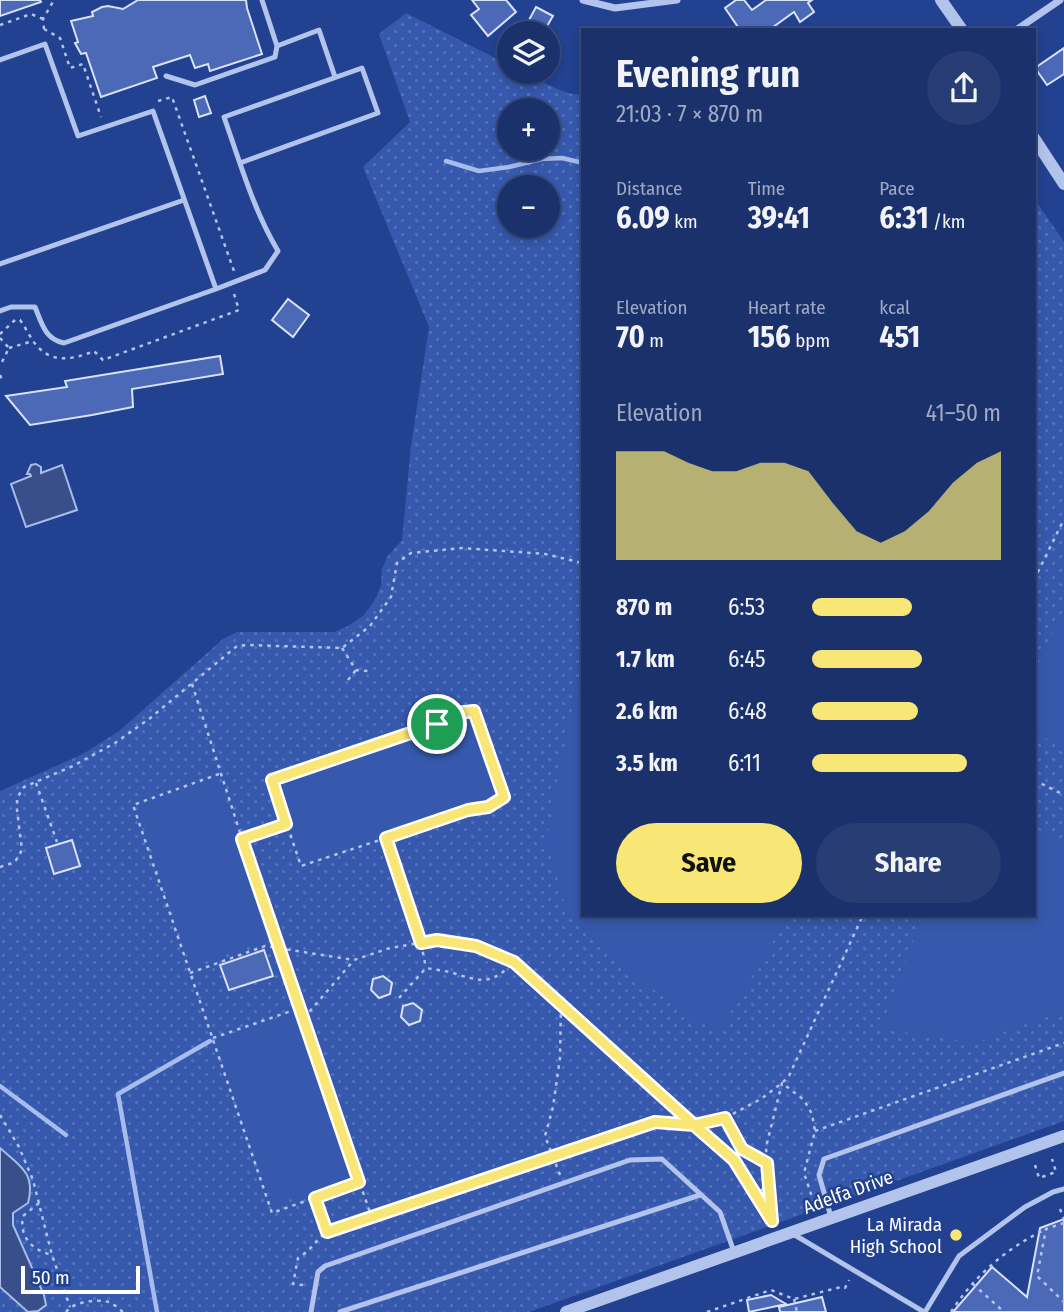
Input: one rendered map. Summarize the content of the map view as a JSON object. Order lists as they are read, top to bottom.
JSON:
{
  "streets": {
    "street": ["Adelfa Drive"]
  },
  "places": ["La Mirada High School"],
  "scale_bar": "50 m",
  "page": {
    "map_buttons": ["+", "−"],
    "heading": ["Evening run", "21:03 · 7 × 870 m"],
    "stats": [
      ["Distance", "6.09 km"],
      ["Time", "39:41"],
      ["Pace", "6:31 /km"],
      ["Elevation", "70 m"],
      ["Heart rate", "156 bpm"],
      ["kcal", "451"]
    ],
    "chart": ["Elevation", "41–50 m"],
    "list": [
      {
        "name": "870 m",
        "note": "6:53"
      },
      {
        "name": "1.7 km",
        "note": "6:45"
      },
      {
        "name": "2.6 km",
        "note": "6:48"
      },
      {
        "name": "3.5 km",
        "note": "6:11"
      }
    ],
    "buttons": ["Save", "Share"],
    "scale": "50 m"
  }
}
